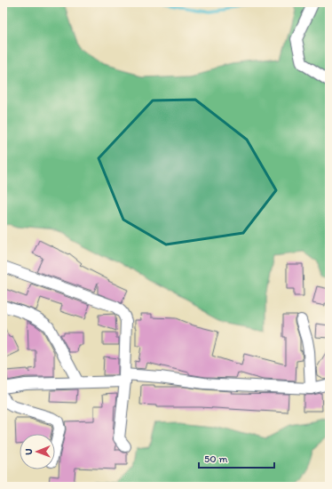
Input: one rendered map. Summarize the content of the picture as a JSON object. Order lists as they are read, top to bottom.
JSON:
{
  "scale_bar": "50 m",
  "north": "left"
}
